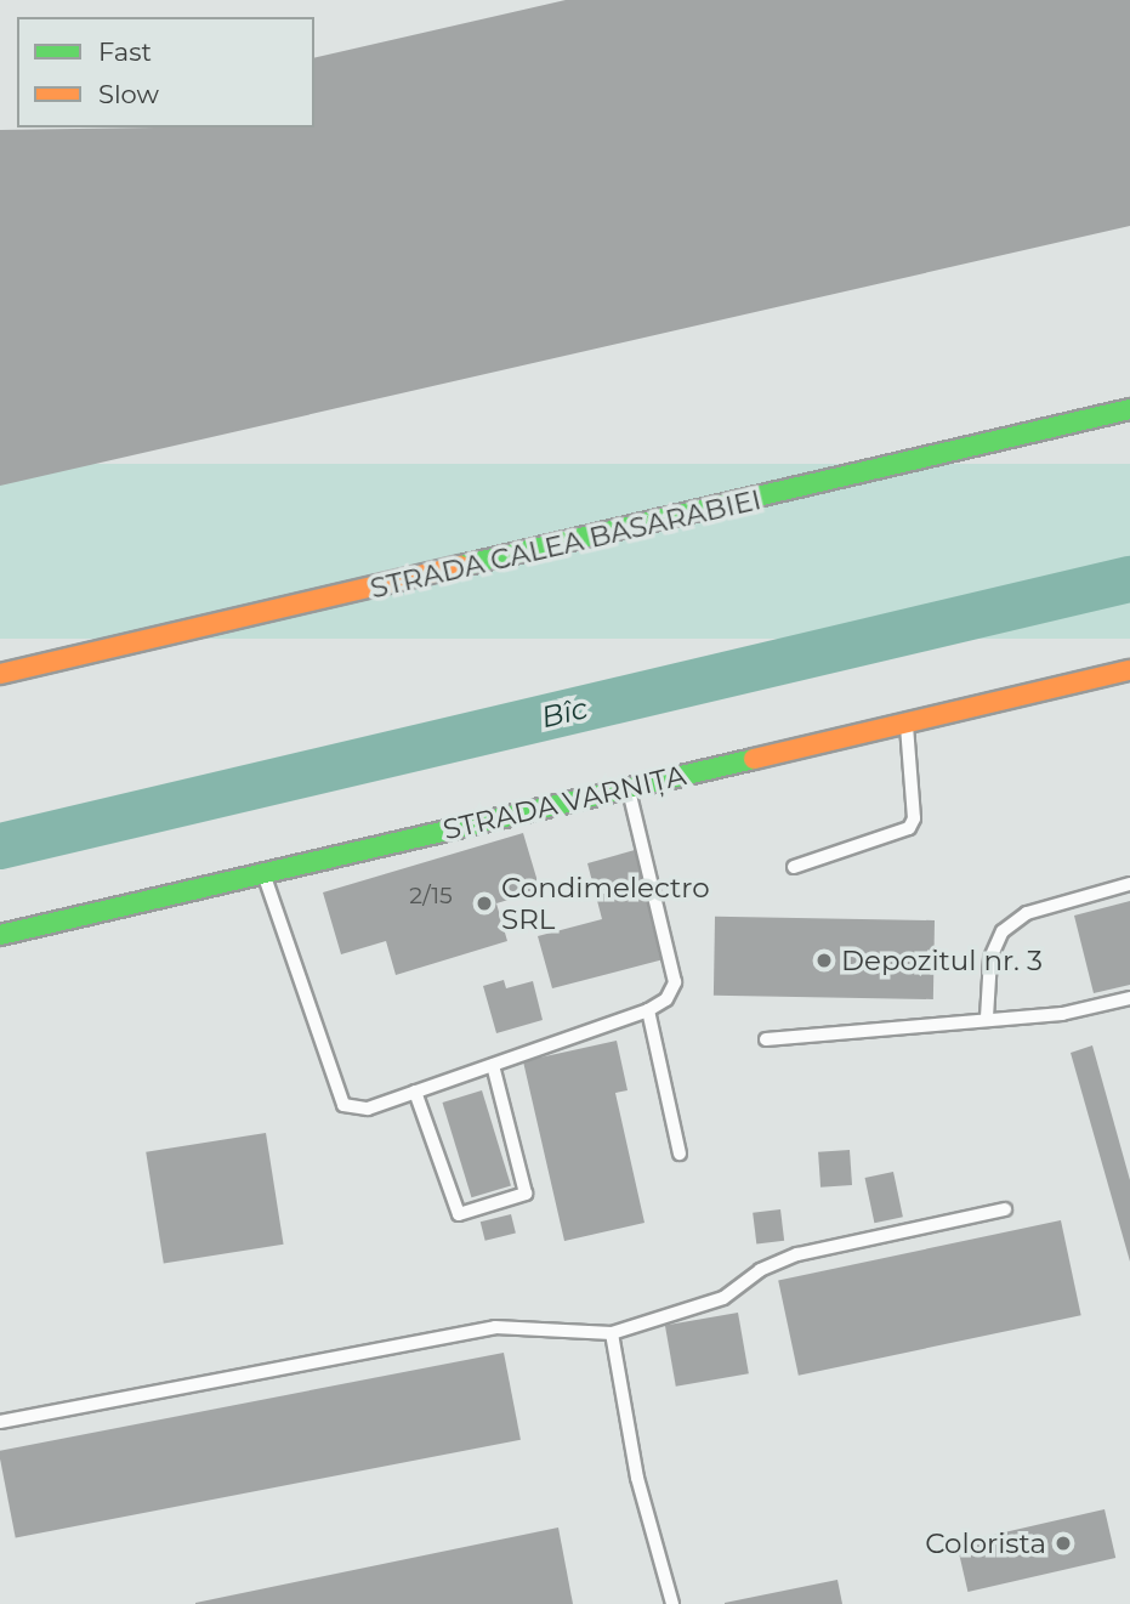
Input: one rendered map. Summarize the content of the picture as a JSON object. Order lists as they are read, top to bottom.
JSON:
{
  "streets": {
    "street": ["STRADA CALEA BASARABIEI", "STRADA VARNIȚA"]
  },
  "water": ["Bîc"],
  "places": ["Condimelectro SRL", "Depozitul nr. 3", "Colorista"],
  "house_numbers": ["2/15"],
  "legend": ["Fast", "Slow"]
}
